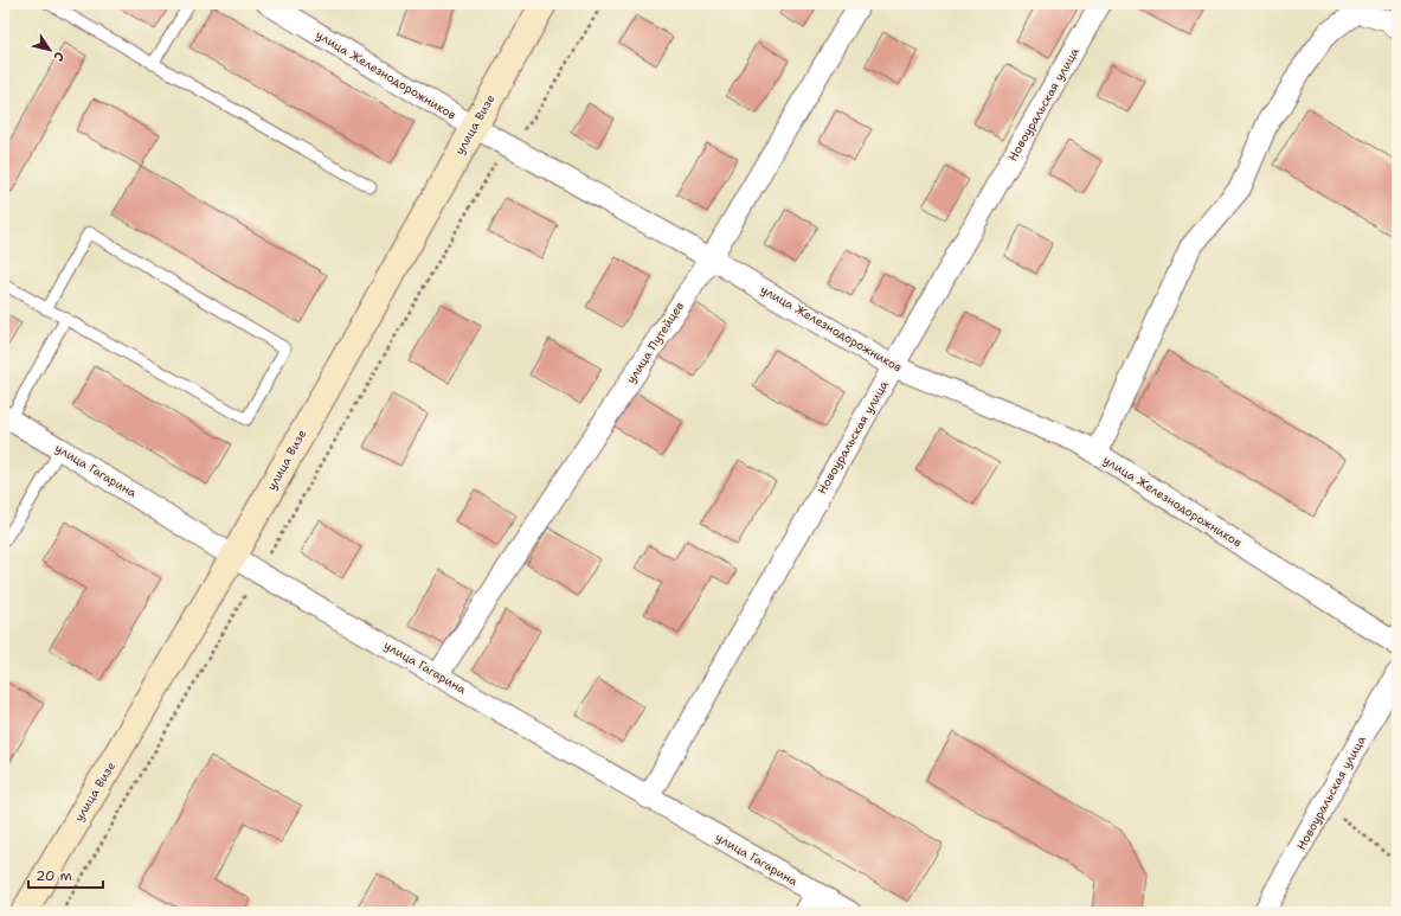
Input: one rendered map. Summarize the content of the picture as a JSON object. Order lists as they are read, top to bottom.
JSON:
{
  "streets": {
    "street": [
      "улица Железнодорожников",
      "Новоуральская улица",
      "улица Визе",
      "улица Путейцев",
      "улица Гагарина"
    ]
  },
  "crossings": [
    ["улица Железнодорожников", "Новоуральская улица"],
    ["улица Железнодорожников", "улица Визе"],
    ["улица Железнодорожников", "улица Путейцев"],
    ["Новоуральская улица", "улица Гагарина"],
    ["улица Визе", "улица Гагарина"],
    ["улица Путейцев", "улица Гагарина"]
  ],
  "scale_bar": "20 m",
  "north": "bottom right"
}
